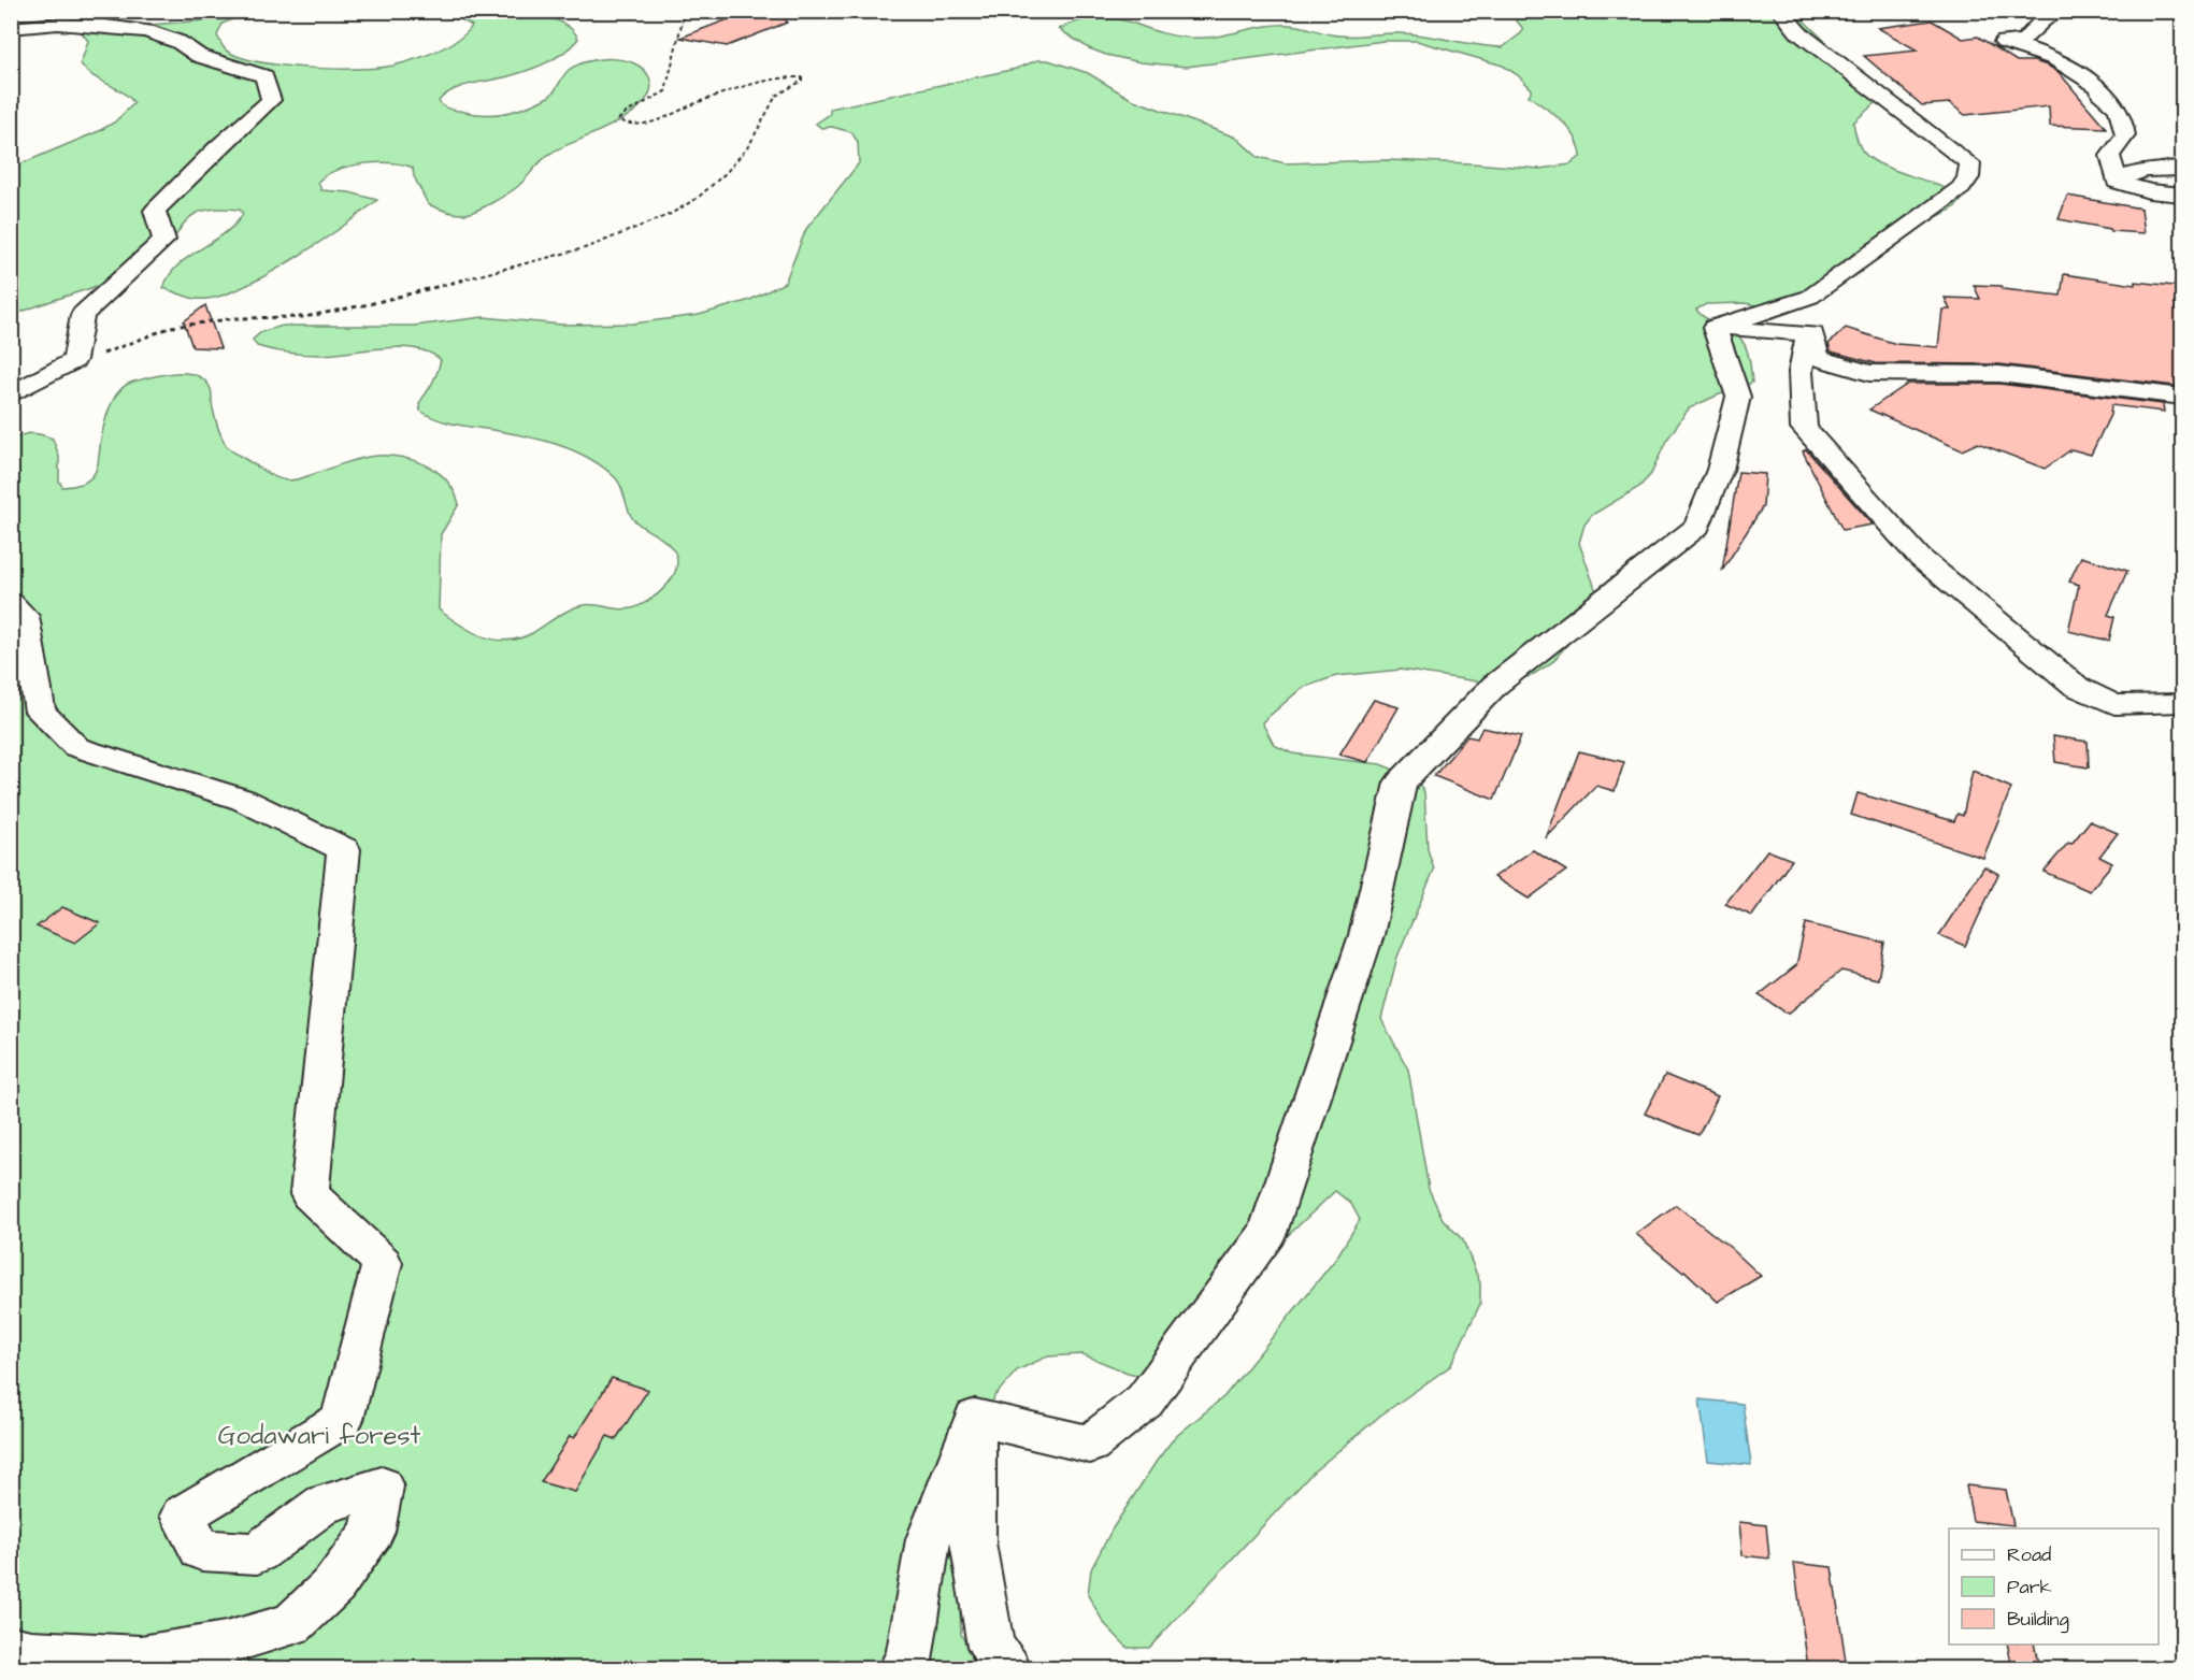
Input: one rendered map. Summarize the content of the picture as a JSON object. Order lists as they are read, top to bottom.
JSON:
{
  "parks": ["Godawari forest"],
  "legend": ["Road", "Park", "Building"]
}
